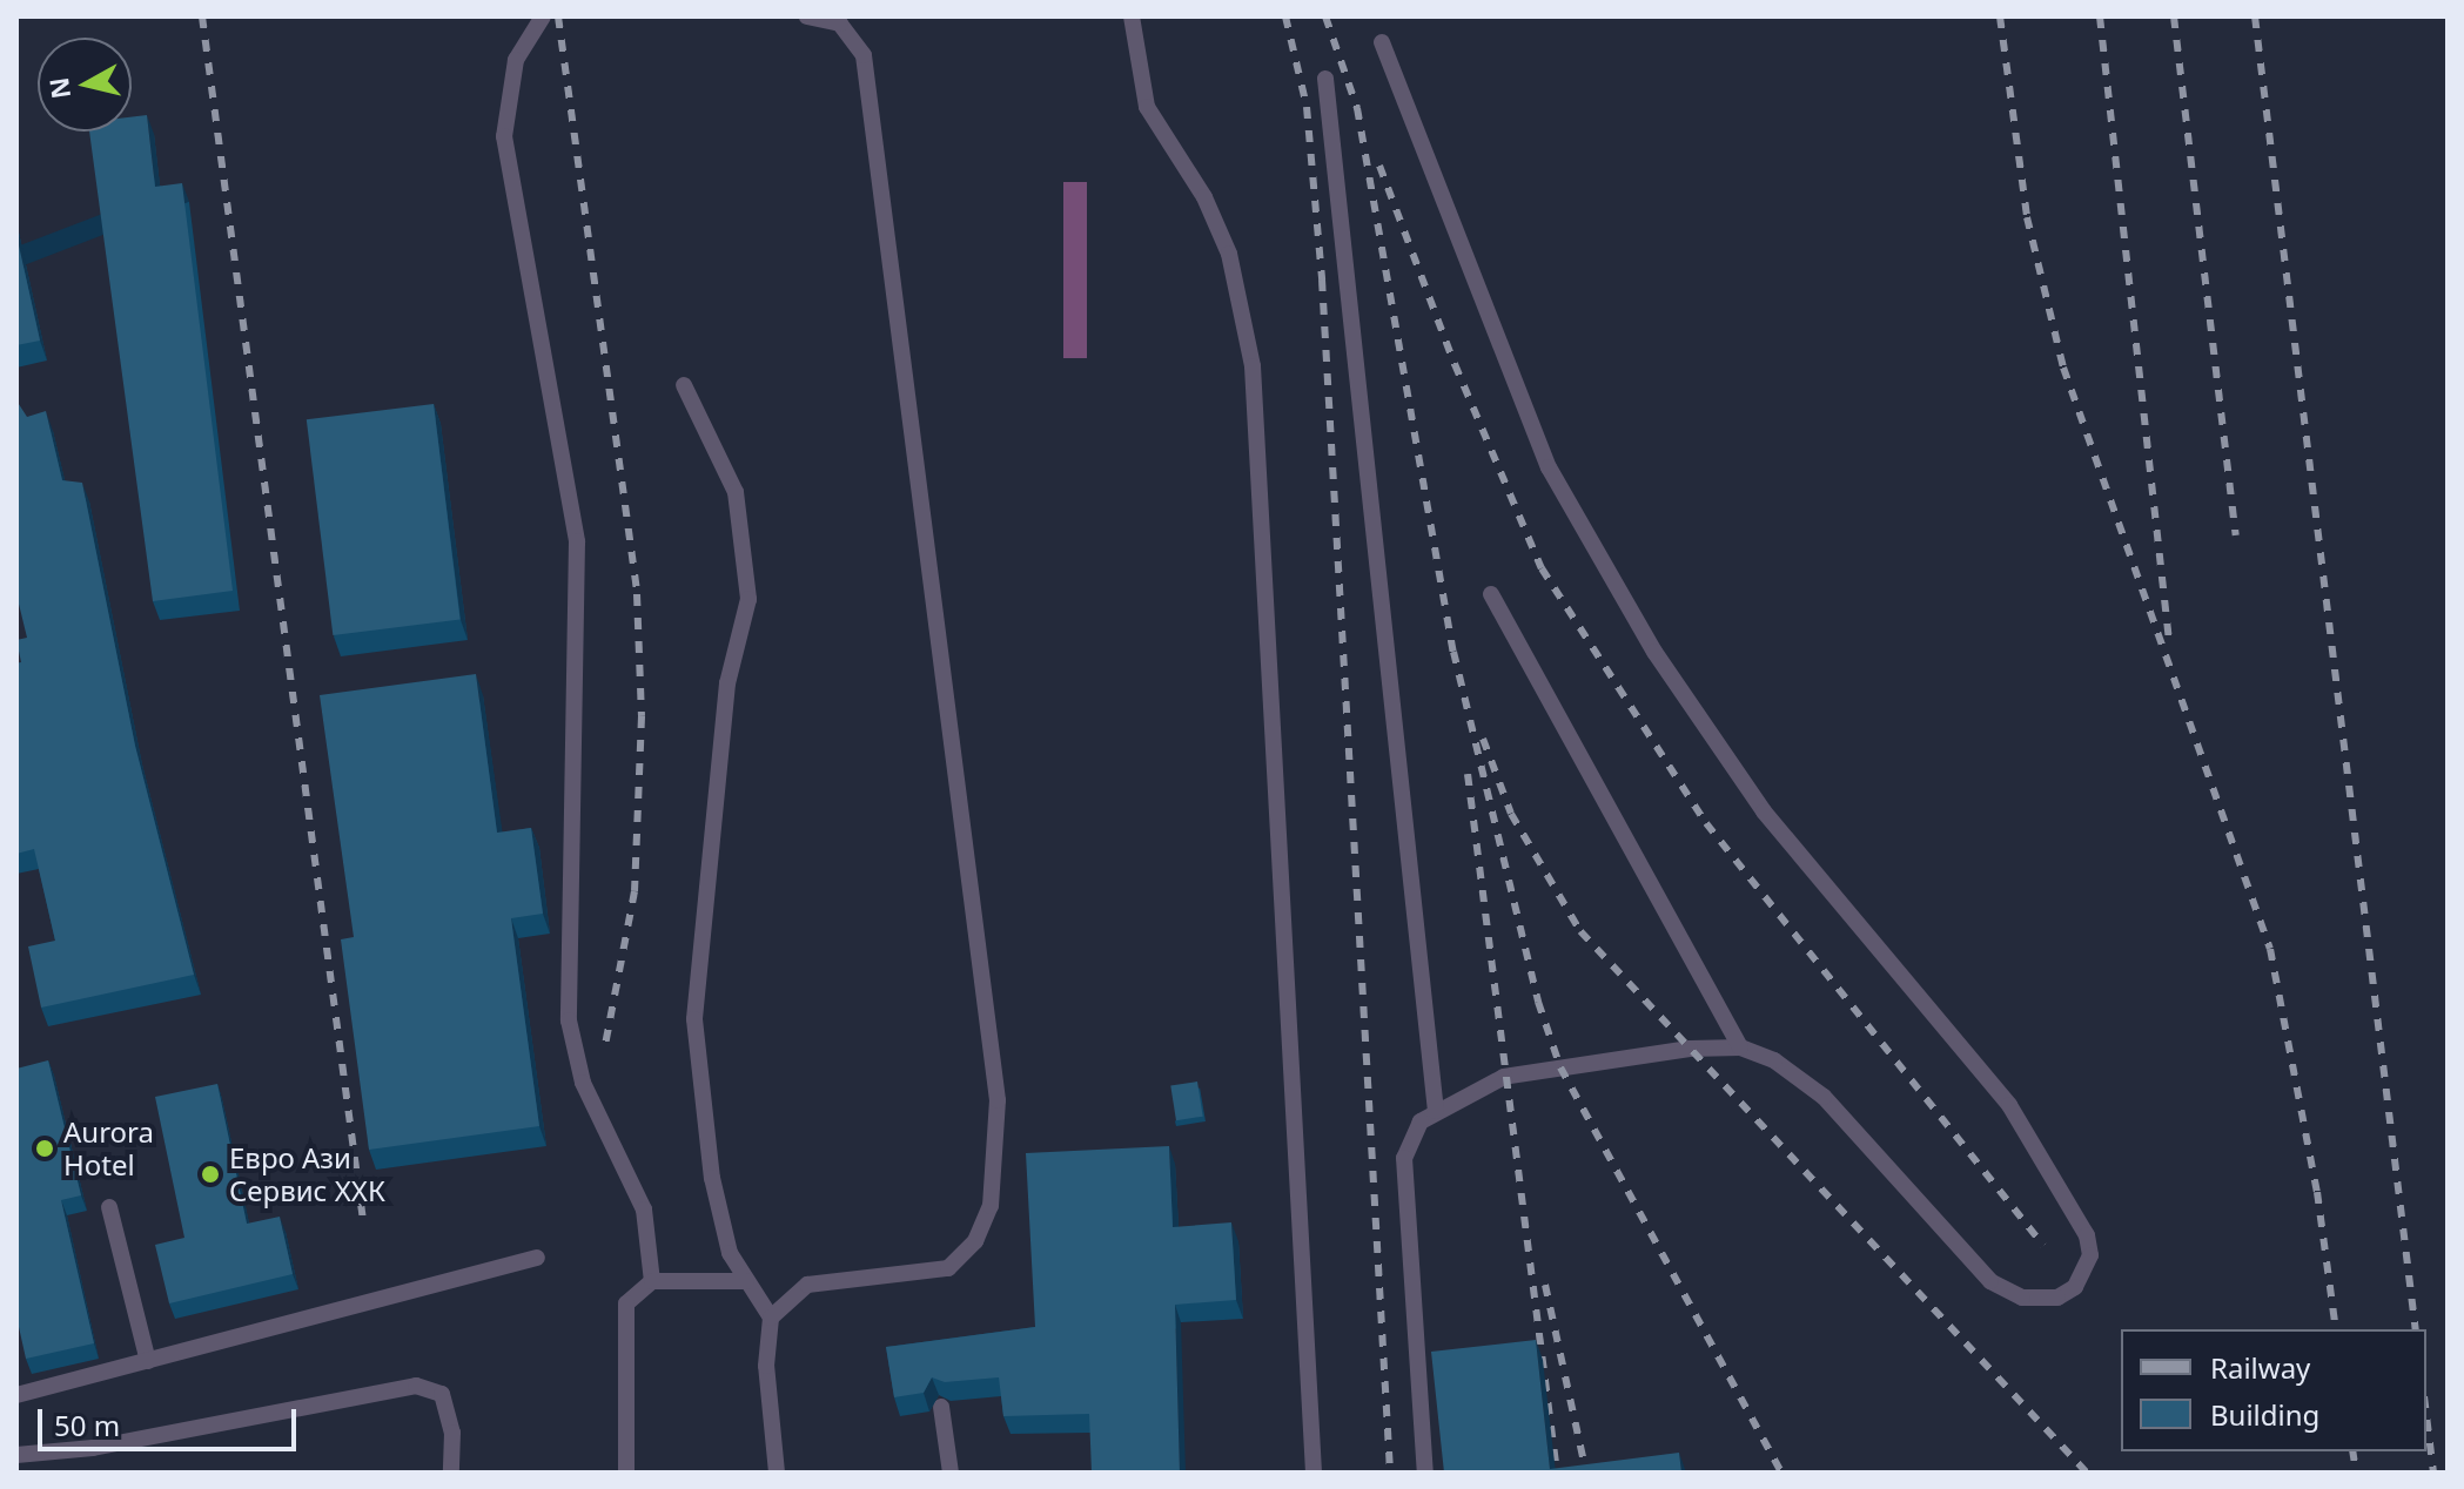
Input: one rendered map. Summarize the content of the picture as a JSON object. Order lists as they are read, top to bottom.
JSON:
{
  "places": ["Aurora Hotel", "Евро Ази Сервис ХХК"],
  "legend": ["Railway", "Building"],
  "scale_bar": "50 m",
  "north": "left"
}
